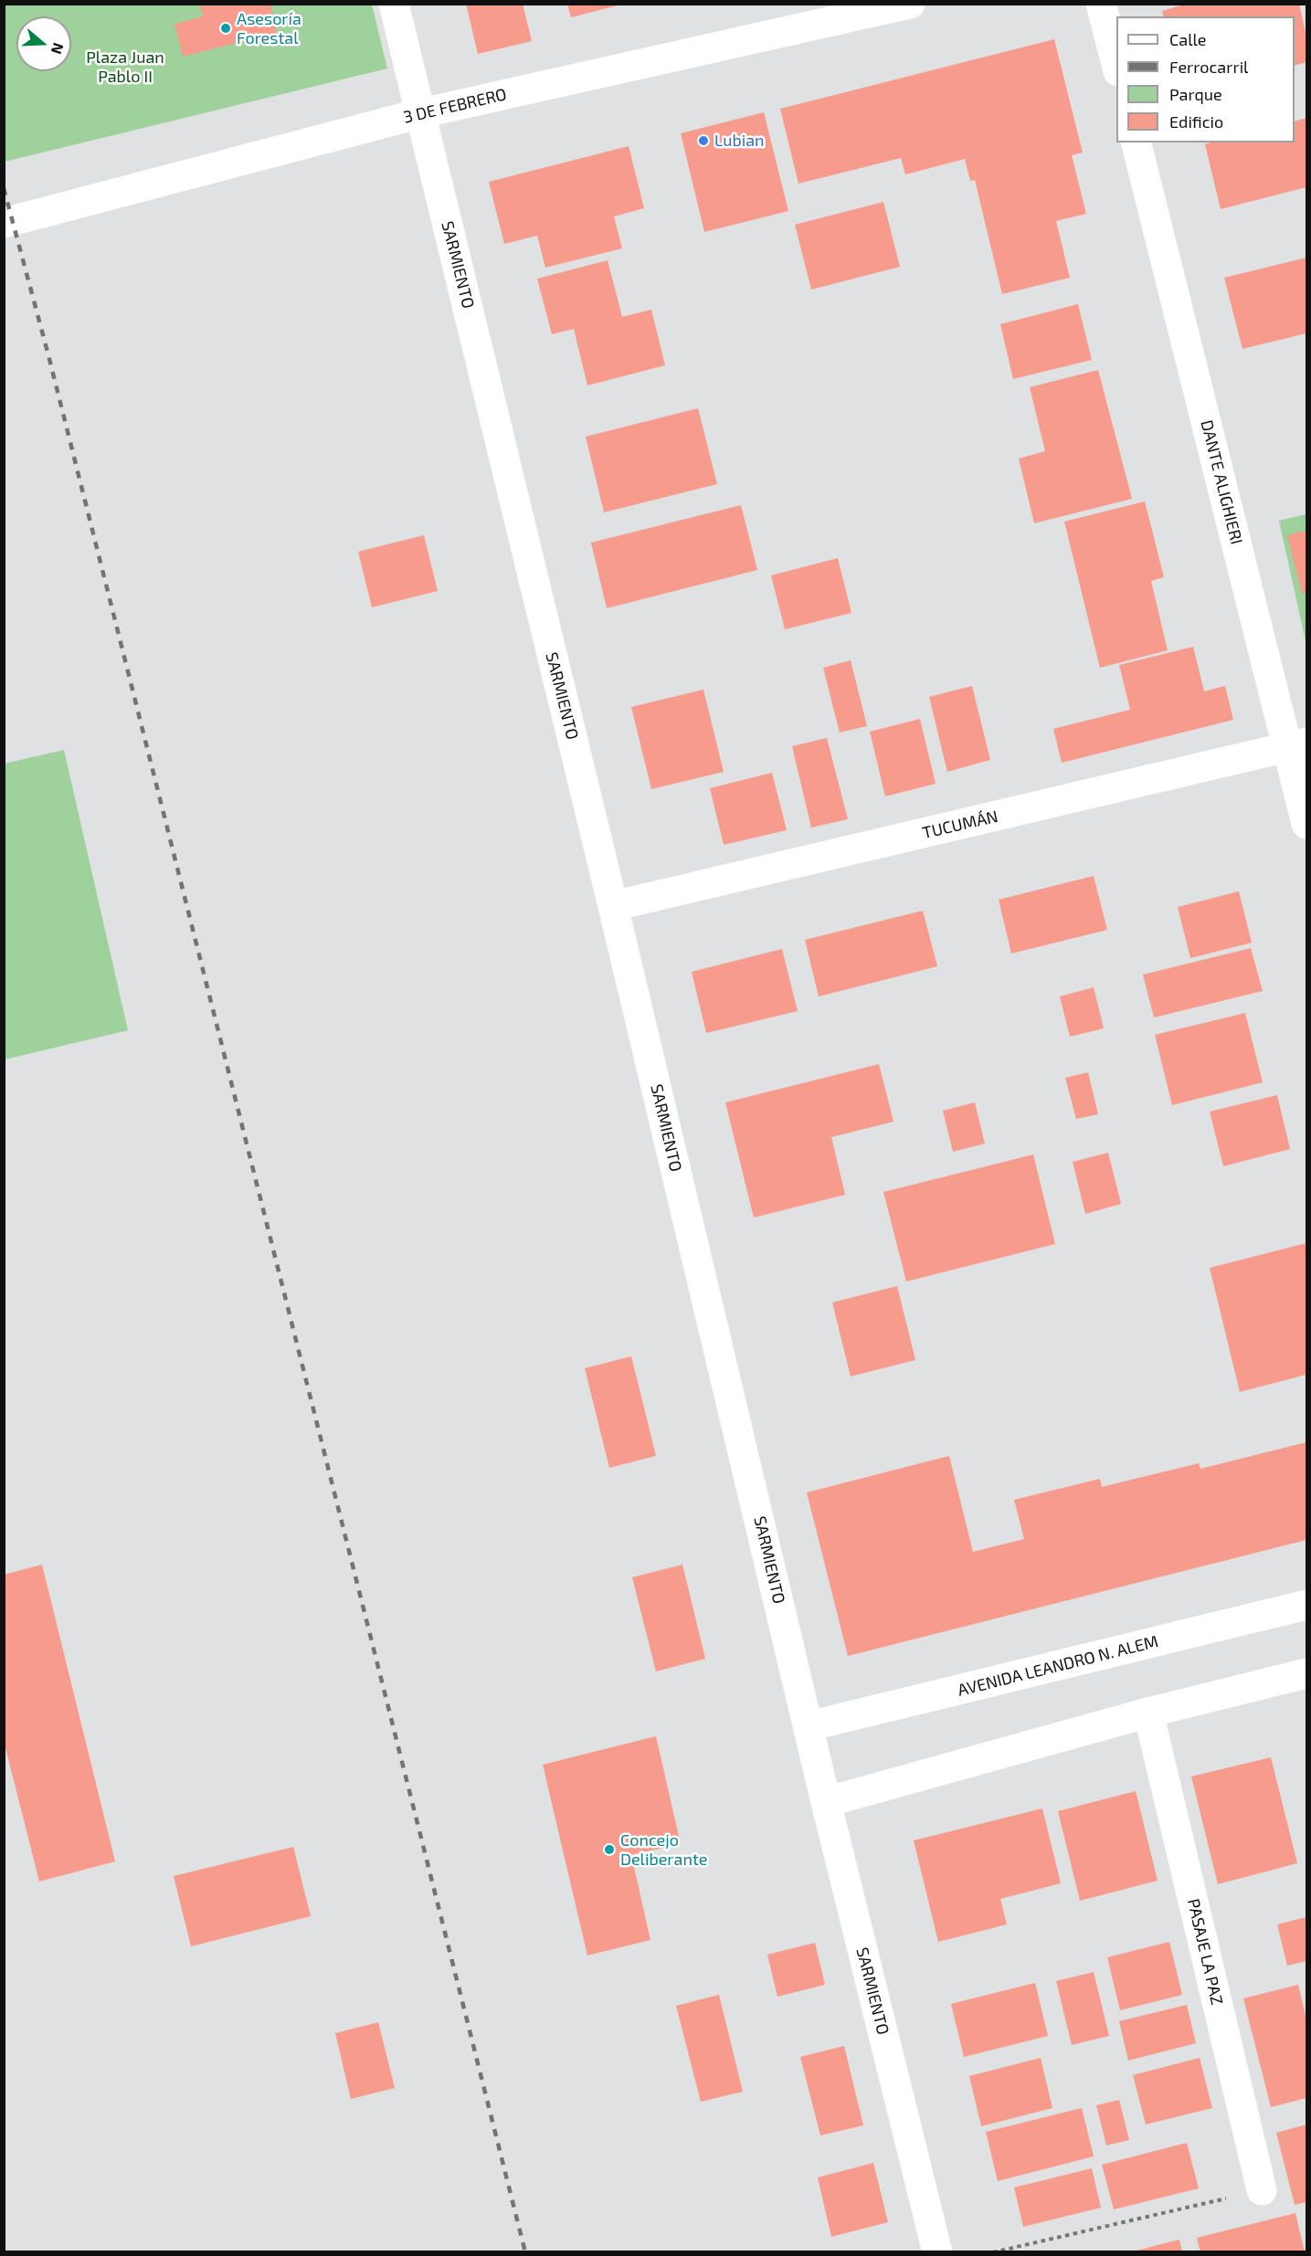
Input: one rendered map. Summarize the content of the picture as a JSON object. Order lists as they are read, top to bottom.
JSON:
{
  "streets": {
    "street": [
      "3 DE FEBRERO",
      "SARMIENTO",
      "DANTE ALIGHIERI",
      "TUCUMÁN",
      "AVENIDA LEANDRO N. ALEM",
      "PASAJE LA PAZ"
    ]
  },
  "crossings": [
    ["3 DE FEBRERO", "SARMIENTO"],
    ["SARMIENTO", "TUCUMÁN"],
    ["SARMIENTO", "AVENIDA LEANDRO N. ALEM"],
    ["DANTE ALIGHIERI", "TUCUMÁN"]
  ],
  "parks": ["Plaza Juan Pablo II"],
  "places": ["Asesoría Forestal", "Lubian", "Concejo Deliberante"],
  "legend": [
    "Calle",
    "Ferrocarril",
    "Parque",
    "Edificio"
  ],
  "north": "right"
}
